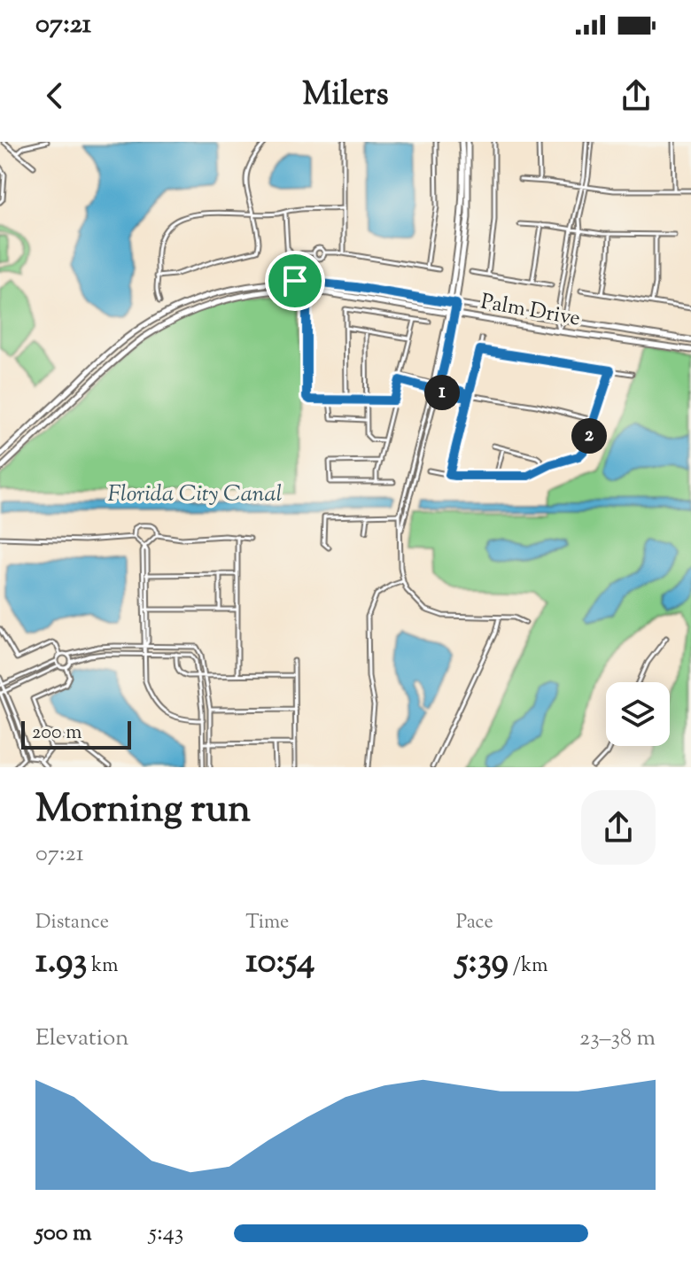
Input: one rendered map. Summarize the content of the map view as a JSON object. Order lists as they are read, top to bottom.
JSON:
{
  "streets": {
    "main road": ["Palm Drive"]
  },
  "water": ["Florida City Canal"],
  "scale_bar": "200 m",
  "page": {
    "status": "07:21",
    "header": "Milers",
    "pins": ["1", "2"],
    "scale": "200 m",
    "heading": ["Morning run", "07:21"],
    "stats": [
      ["Distance", "1.93 km"],
      ["Time", "10:54"],
      ["Pace", "5:39 /km"]
    ],
    "chart": ["Elevation", "23–38 m"],
    "list": [
      {
        "name": "500 m",
        "note": "5:43"
      }
    ]
  }
}
